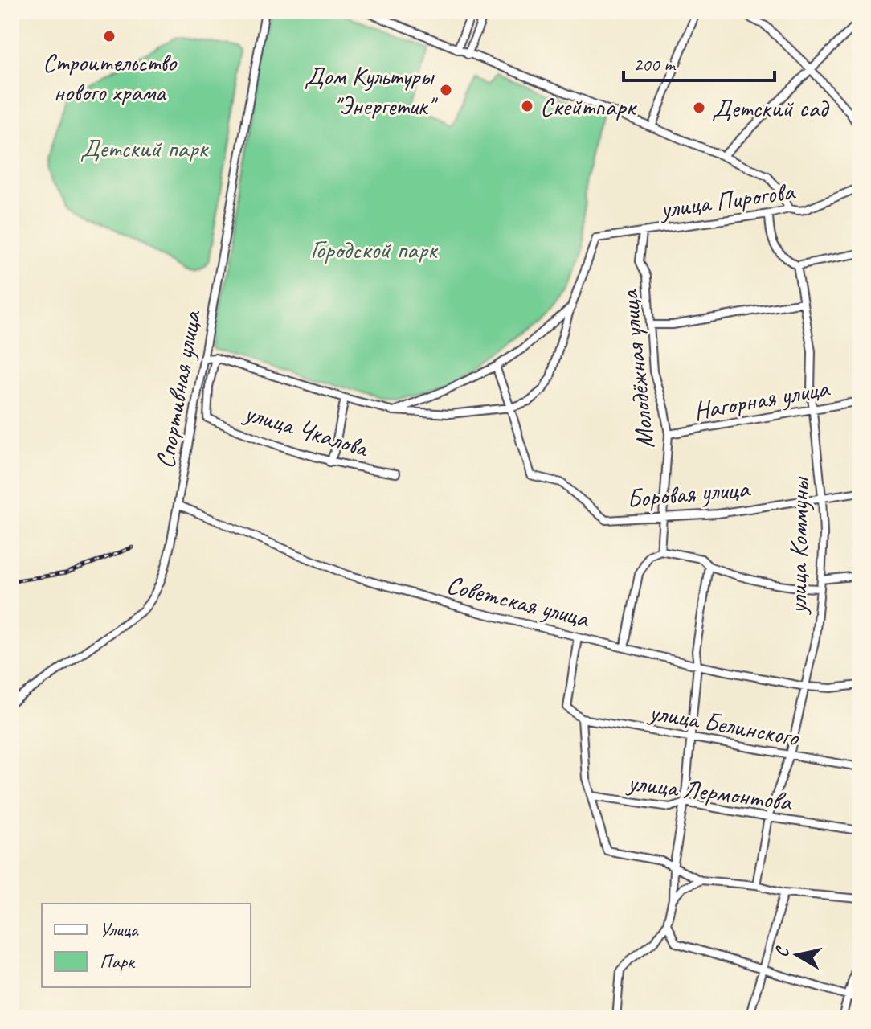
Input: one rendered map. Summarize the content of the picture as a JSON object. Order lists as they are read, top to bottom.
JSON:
{
  "streets": {
    "street": [
      "улица Пирогова",
      "Молодёжная улица",
      "Спортивная улица",
      "Нагорная улица",
      "улица Чкалова",
      "Боровая улица",
      "улица Коммуны",
      "Советская улица",
      "улица Белинского",
      "улица Лермонтова"
    ]
  },
  "crossings": [
    ["улица Пирогова", "Молодёжная улица"],
    ["Молодёжная улица", "Нагорная улица"],
    ["Молодёжная улица", "Боровая улица"],
    ["Спортивная улица", "Советская улица"],
    ["Нагорная улица", "улица Коммуны"],
    ["Боровая улица", "улица Коммуны"],
    ["улица Коммуны", "Советская улица"],
    ["улица Коммуны", "улица Белинского"],
    ["улица Коммуны", "улица Лермонтова"]
  ],
  "parks": ["Детский парк", "Городской парк"],
  "places": [
    "Строительство нового храма",
    "Дом Культуры \"Энергетик\"",
    "Скейтпарк",
    "Детский сад"
  ],
  "legend": ["Улица", "Парк"],
  "scale_bar": "200 m",
  "north": "left"
}
